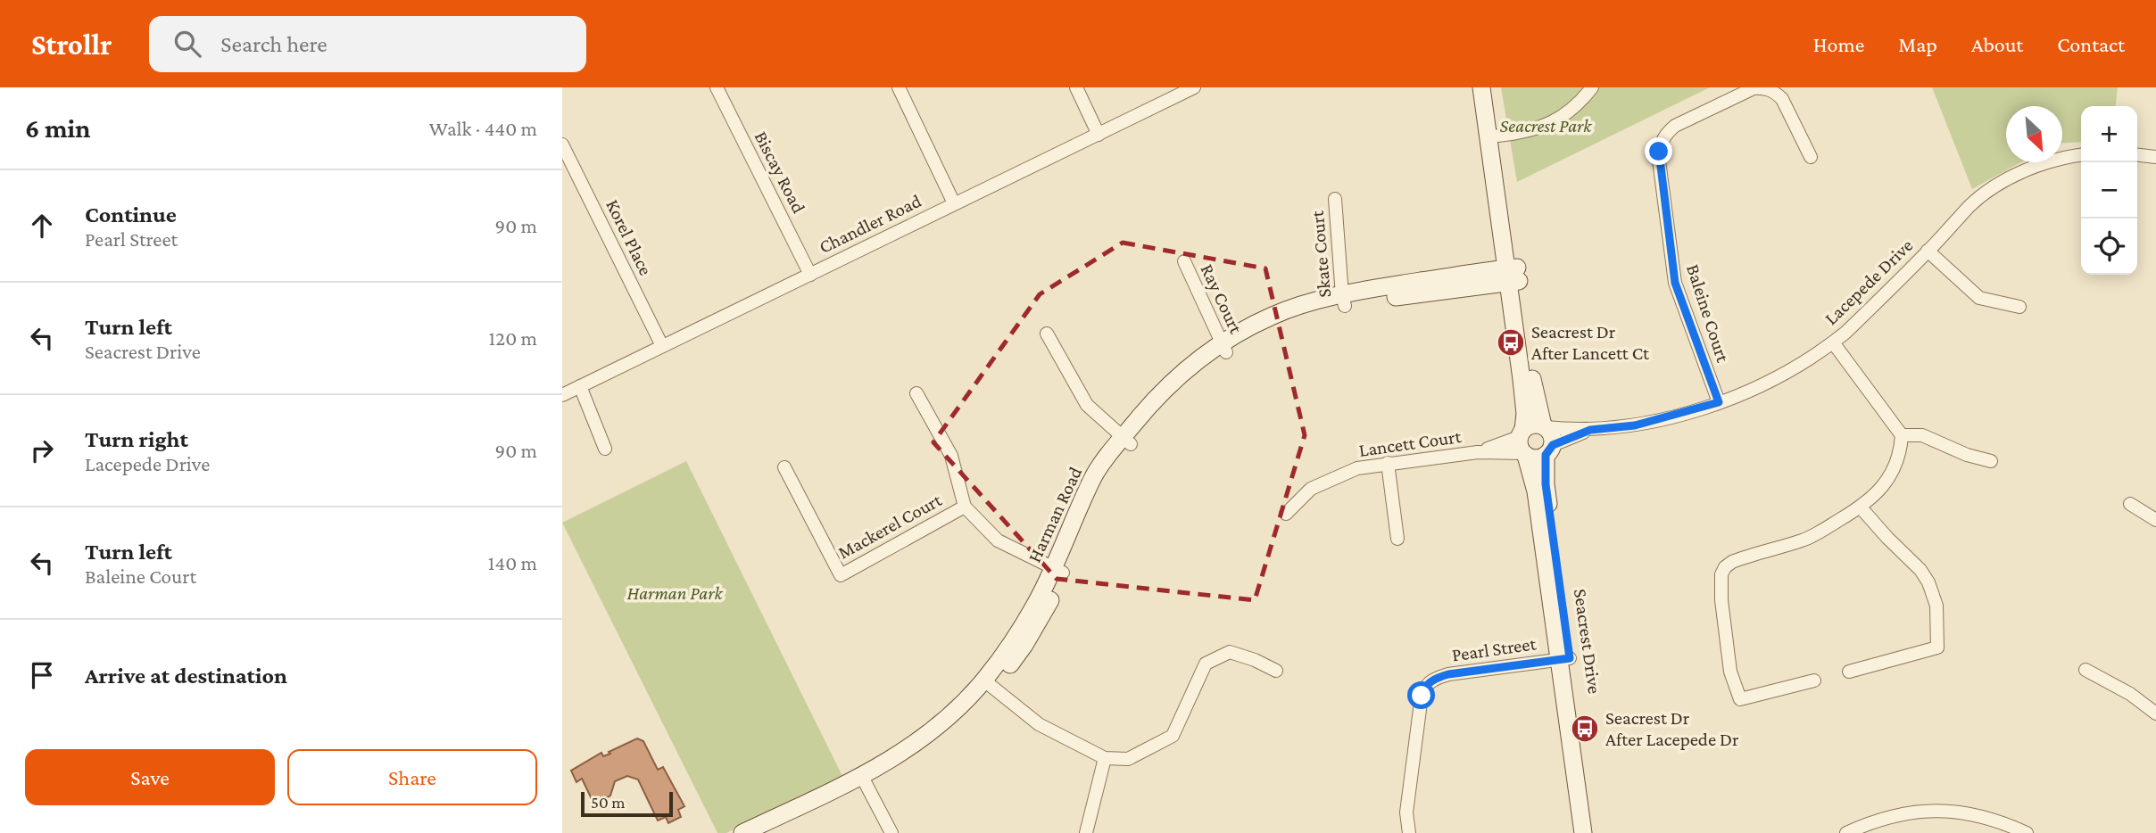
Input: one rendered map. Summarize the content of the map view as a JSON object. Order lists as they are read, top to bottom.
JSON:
{
  "streets": {
    "main road": ["Harman Road", "Seacrest Drive"],
    "street": [
      "Biscay Road",
      "Chandler Road",
      "Korel Place",
      "Skate Court",
      "Lacepede Drive",
      "Ray Court",
      "Baleine Court",
      "Lancett Court",
      "Mackerel Court",
      "Pearl Street"
    ]
  },
  "crossings": [
    ["Biscay Road", "Chandler Road"],
    ["Chandler Road", "Korel Place"],
    ["Skate Court", "Harman Road"],
    ["Lacepede Drive", "Baleine Court"],
    ["Lacepede Drive", "Lancett Court"],
    ["Lacepede Drive", "Seacrest Drive"],
    ["Ray Court", "Harman Road"],
    ["Lancett Court", "Seacrest Drive"],
    ["Harman Road", "Seacrest Drive"],
    ["Seacrest Drive", "Pearl Street"]
  ],
  "parks": ["Seacrest Park", "Harman Park"],
  "places": {
    "bus stop": ["Seacrest Dr After Lancett Ct", "Seacrest Dr After Lacepede Dr"]
  },
  "scale_bar": "50 m",
  "north": "bottom right",
  "page": {
    "header": "Strollr",
    "search": "Search here",
    "nav": [
      "Home",
      "Map",
      "About",
      "Contact"
    ],
    "heading": ["6 min", "Walk · 440 m"],
    "map_buttons": ["+", "−"],
    "list": [
      ["Continue", "Pearl Street", "90 m"],
      ["Turn left", "Seacrest Drive", "120 m"],
      ["Turn right", "Lacepede Drive", "90 m"],
      ["Turn left", "Baleine Court", "140 m"],
      "Arrive at destination"
    ],
    "buttons": ["Save", "Share"],
    "scale": "50 m"
  }
}
